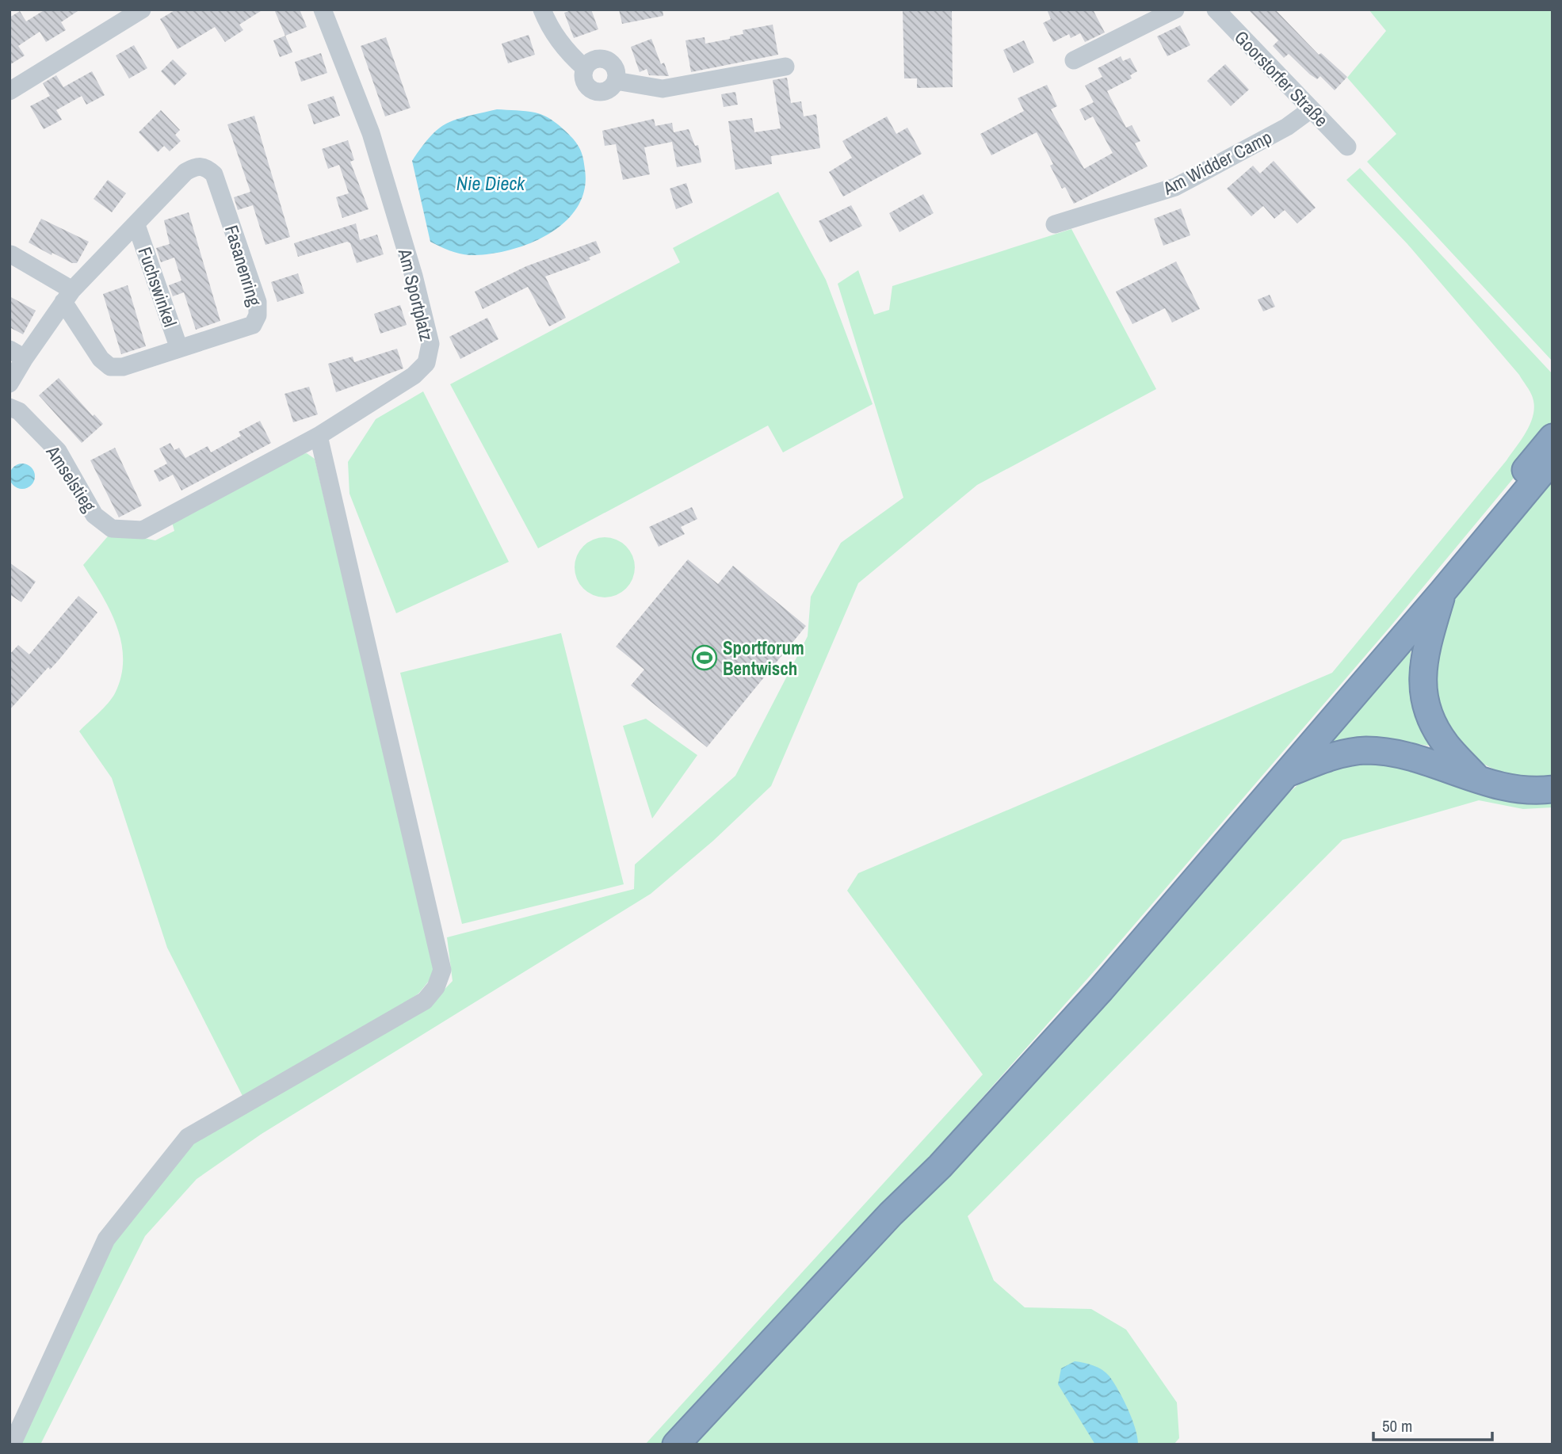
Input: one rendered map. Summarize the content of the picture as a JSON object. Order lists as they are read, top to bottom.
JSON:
{
  "streets": {
    "street": [
      "Goorstorfer Straße",
      "Am Widder Camp",
      "Fasanenring",
      "Fuchswinkel",
      "Am Sportplatz",
      "Amselstieg"
    ]
  },
  "crossings": [
    ["Goorstorfer Straße", "Am Widder Camp"],
    ["Fasanenring", "Fuchswinkel"],
    ["Am Sportplatz", "Amselstieg"]
  ],
  "water": ["Nie Dieck"],
  "places": {
    "sports": ["Sportforum Bentwisch"]
  },
  "scale_bar": "50 m"
}
